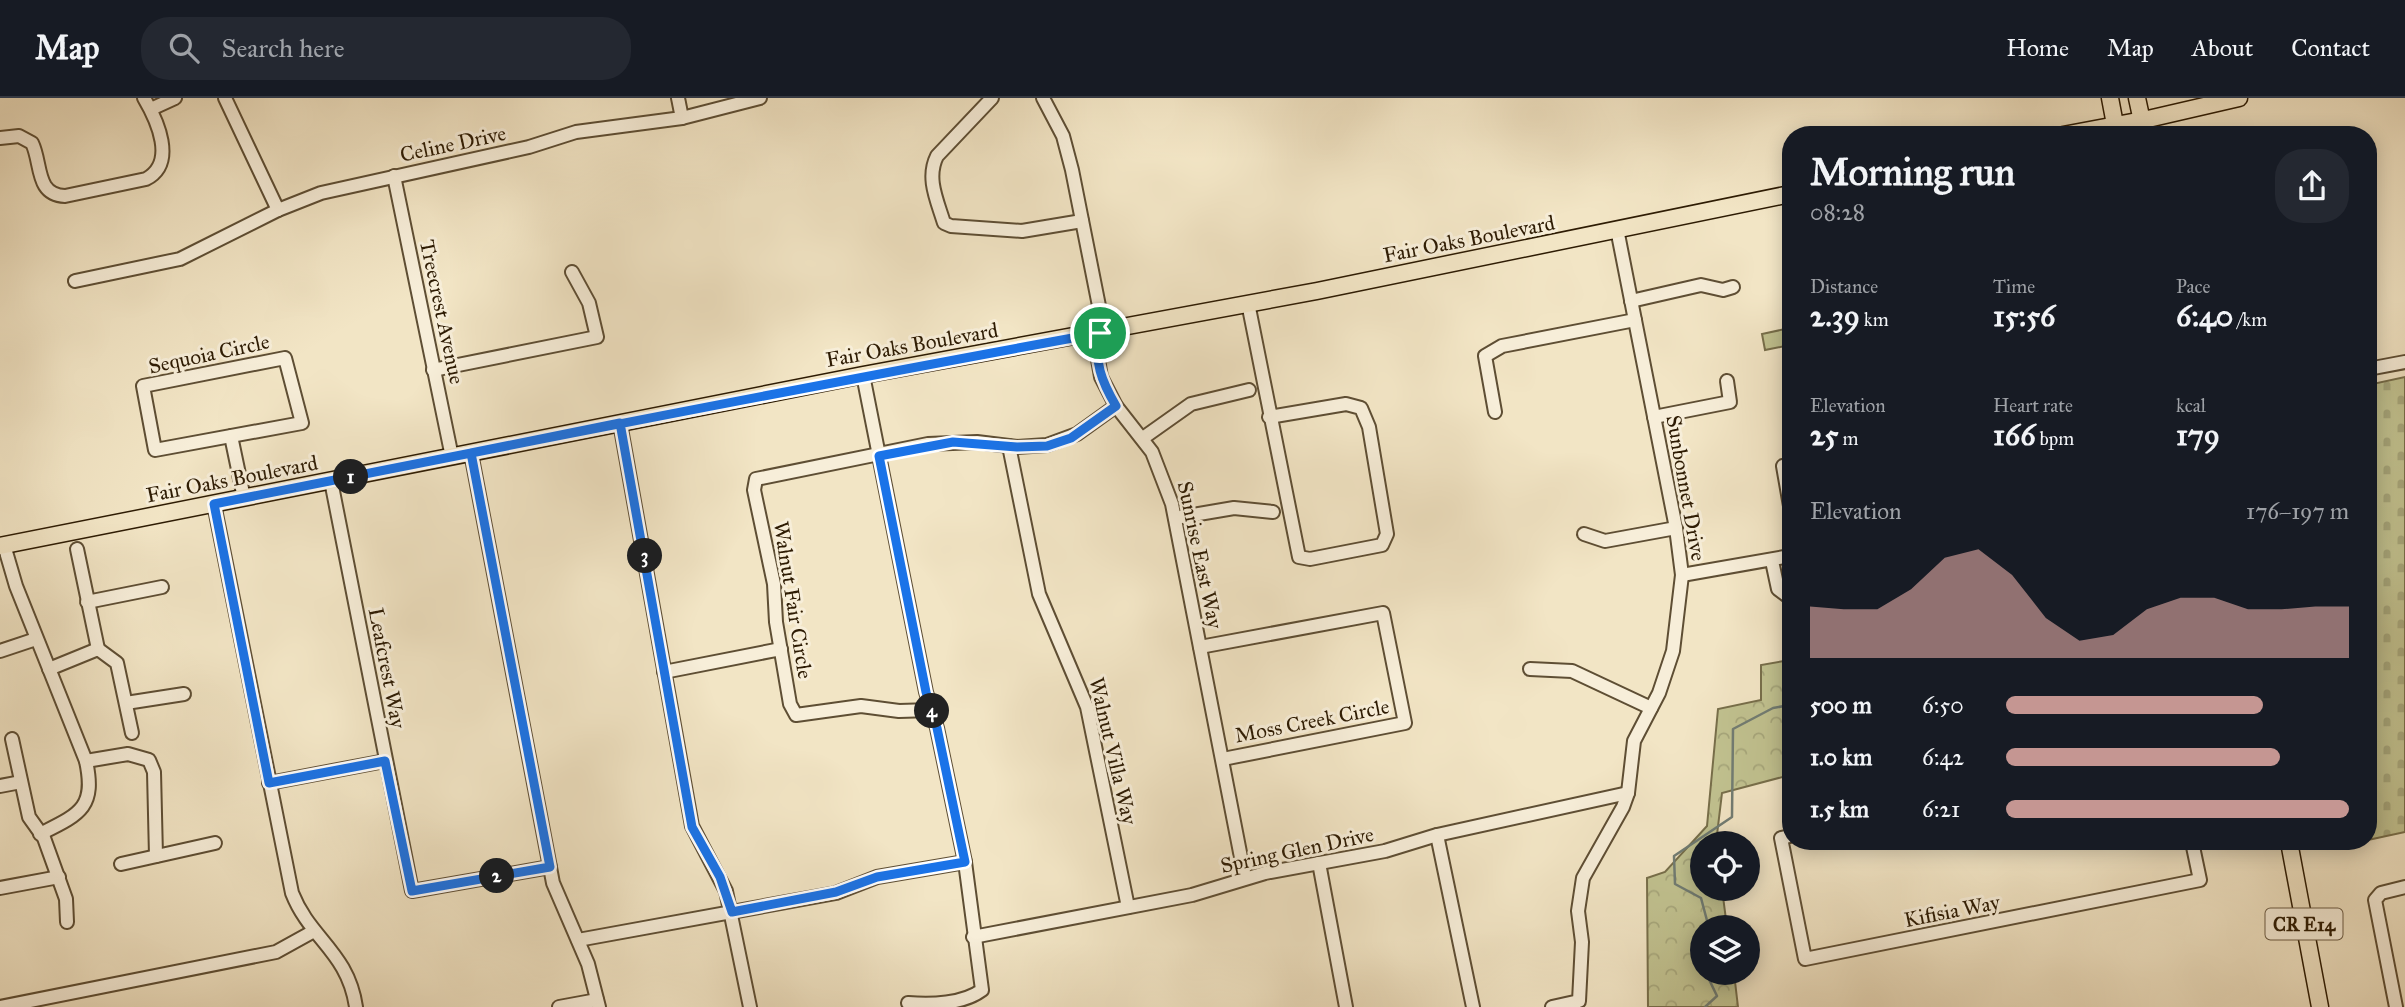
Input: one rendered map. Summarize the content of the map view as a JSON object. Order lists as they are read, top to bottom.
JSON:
{
  "streets": {
    "main road": ["Fair Oaks Boulevard", "CR E14"],
    "street": [
      "Celine Drive",
      "Treecrest Avenue",
      "Sequoia Circle",
      "Sunbonnet Drive",
      "Sunrise East Way",
      "Walnut Fair Circle",
      "Leafcrest Way",
      "Moss Creek Circle",
      "Walnut Villa Way",
      "Spring Glen Drive",
      "Kifisia Way"
    ]
  },
  "crossings": [
    ["Celine Drive", "Treecrest Avenue"],
    ["Fair Oaks Boulevard", "Treecrest Avenue"],
    ["Fair Oaks Boulevard", "Sunbonnet Drive"],
    ["Fair Oaks Boulevard", "Sunrise East Way"],
    ["Fair Oaks Boulevard", "Leafcrest Way"],
    ["Sunbonnet Drive", "Spring Glen Drive"],
    ["Sunrise East Way", "Moss Creek Circle"],
    ["Sunrise East Way", "Spring Glen Drive"],
    ["Walnut Villa Way", "Spring Glen Drive"]
  ],
  "page": {
    "header": "Map",
    "search": "Search here",
    "nav": [
      "Home",
      "Map",
      "About",
      "Contact"
    ],
    "heading": ["Morning run", "08:28"],
    "stats": [
      ["Distance", "2.39 km"],
      ["Time", "15:56"],
      ["Pace", "6:40 /km"],
      ["Elevation", "25 m"],
      ["Heart rate", "166 bpm"],
      ["kcal", "179"]
    ],
    "pins": [
      "1",
      "3",
      "4",
      "2"
    ],
    "chart": ["Elevation", "176–197 m"],
    "list": [
      {
        "name": "500 m",
        "note": "6:50"
      },
      {
        "name": "1.0 km",
        "note": "6:42"
      },
      {
        "name": "1.5 km",
        "note": "6:21"
      }
    ]
  }
}
